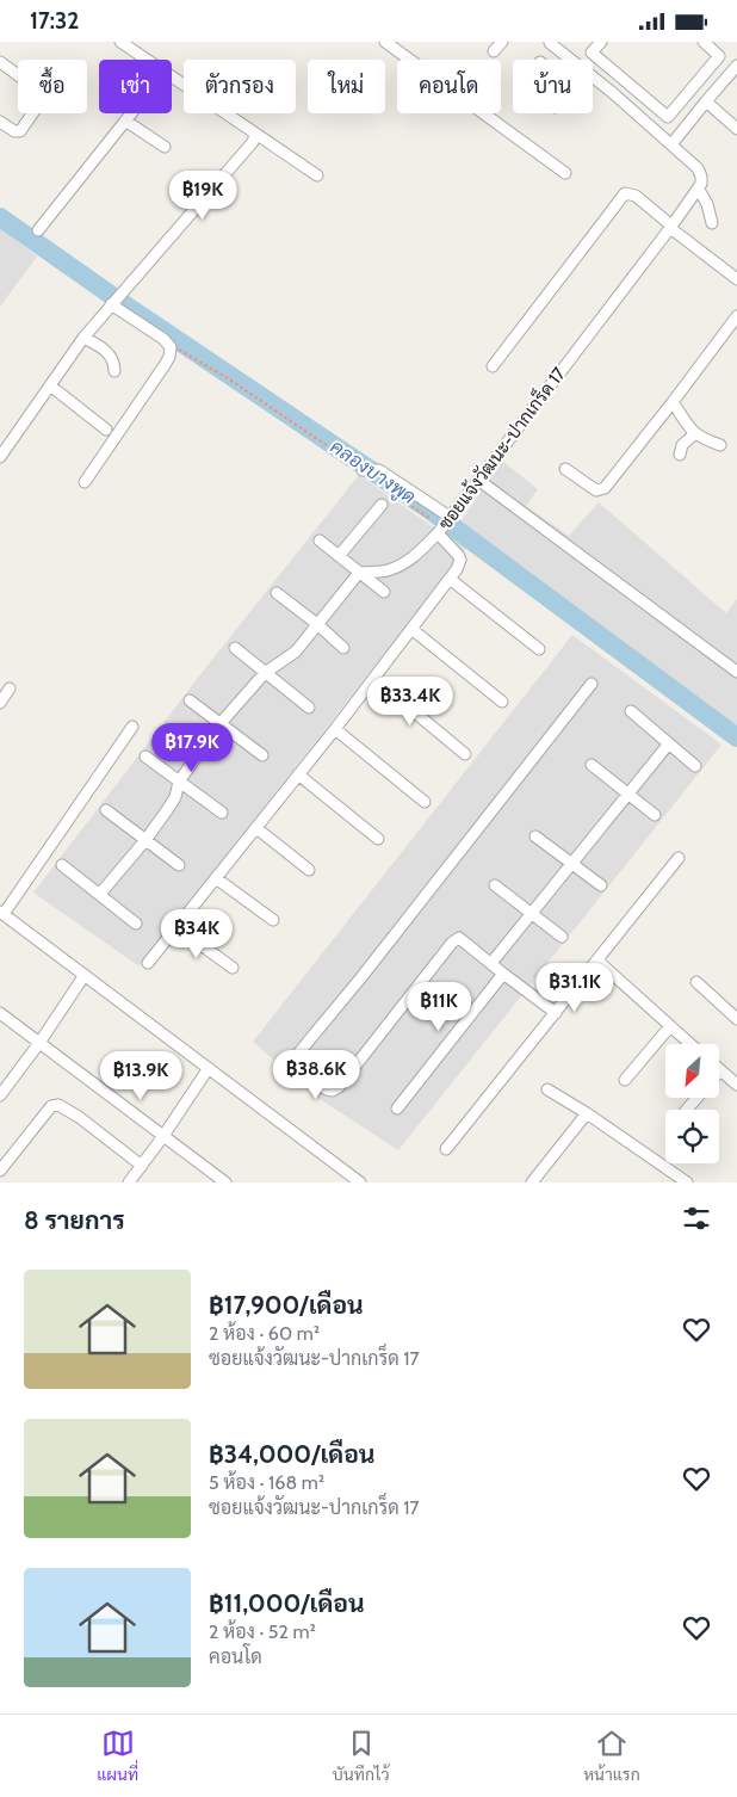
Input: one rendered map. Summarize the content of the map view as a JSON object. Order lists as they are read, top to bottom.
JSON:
{
  "streets": {
    "street": ["ซอยแจ้งวัฒนะ-ปากเกร็ด 17"]
  },
  "water": ["คลองบางพูด"],
  "north": "bottom left",
  "page": {
    "status": "17:32",
    "chip": [
      "ซื้อ",
      "เช่า",
      "ตัวกรอง",
      "ใหม่",
      "คอนโด",
      "บ้าน"
    ],
    "price": [
      "฿19K",
      "฿33.4K",
      "฿17.9K",
      "฿34K",
      "฿31.1K",
      "฿11K",
      "฿38.6K",
      "฿13.9K"
    ],
    "heading": "8 รายการ",
    "list": [
      {
        "name": "฿17,900/เดือน",
        "note": "2 ห้อง · 60 m² · ซอยแจ้งวัฒนะ-ปากเกร็ด 17"
      },
      {
        "name": "฿34,000/เดือน",
        "note": "5 ห้อง · 168 m² · ซอยแจ้งวัฒนะ-ปากเกร็ด 17"
      },
      {
        "name": "฿11,000/เดือน",
        "note": "2 ห้อง · 52 m² · คอนโด"
      }
    ],
    "tabs": ["แผนที่", "บันทึกไว้", "หน้าแรก"]
  }
}
